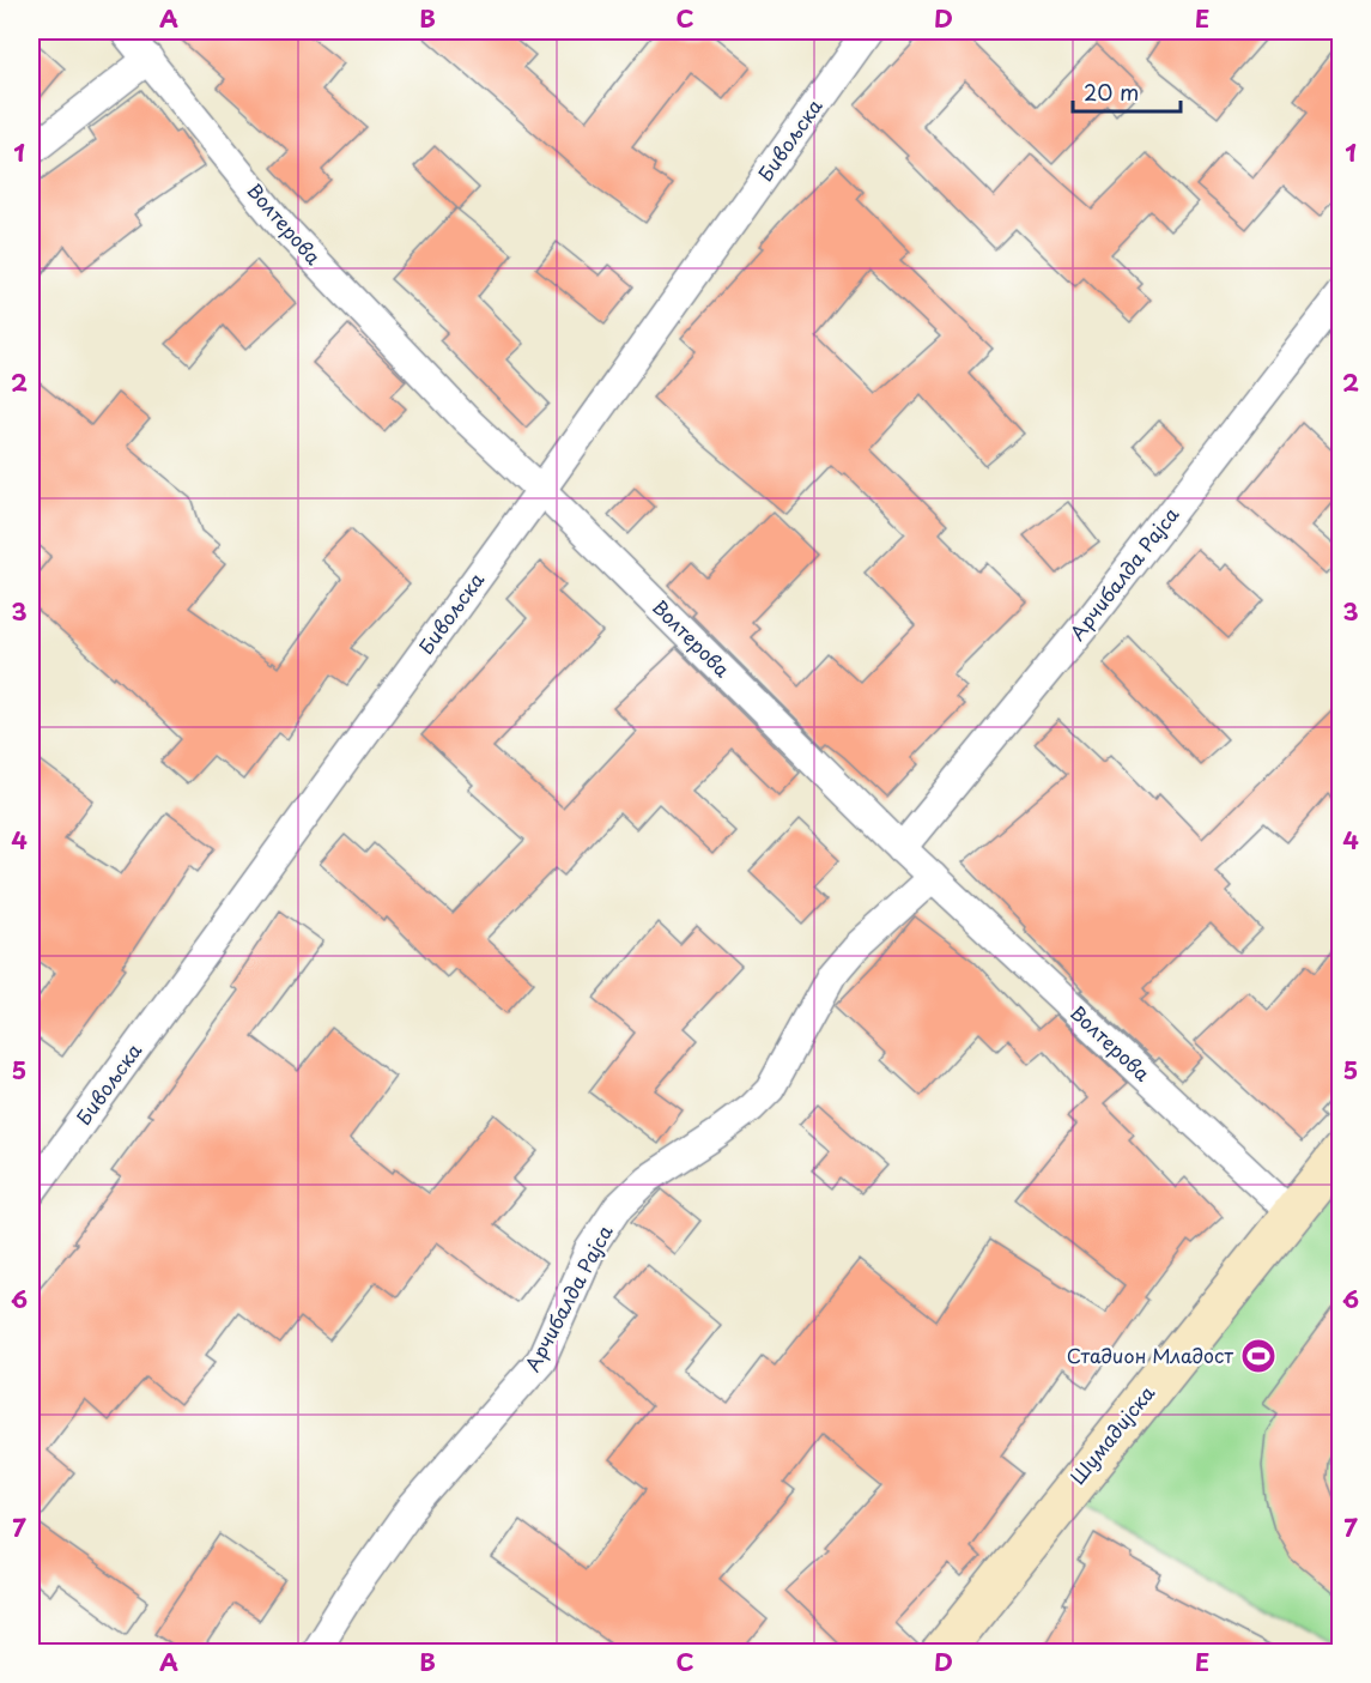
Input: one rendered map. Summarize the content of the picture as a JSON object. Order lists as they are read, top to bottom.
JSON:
{
  "streets": {
    "street": [
      "Бивољска",
      "Волтерова",
      "Арчибалда Рајса",
      "Шумадијска"
    ]
  },
  "crossings": [
    ["Бивољска", "Волтерова"],
    ["Волтерова", "Арчибалда Рајса"],
    ["Волтерова", "Шумадијска"]
  ],
  "places": {
    "sports": ["Стадион Младост"]
  },
  "scale_bar": "20 m",
  "grid": {
    "columns": [
      "A",
      "B",
      "C",
      "D",
      "E"
    ],
    "rows": [
      "1",
      "2",
      "3",
      "4",
      "5",
      "6",
      "7"
    ]
  }
}
